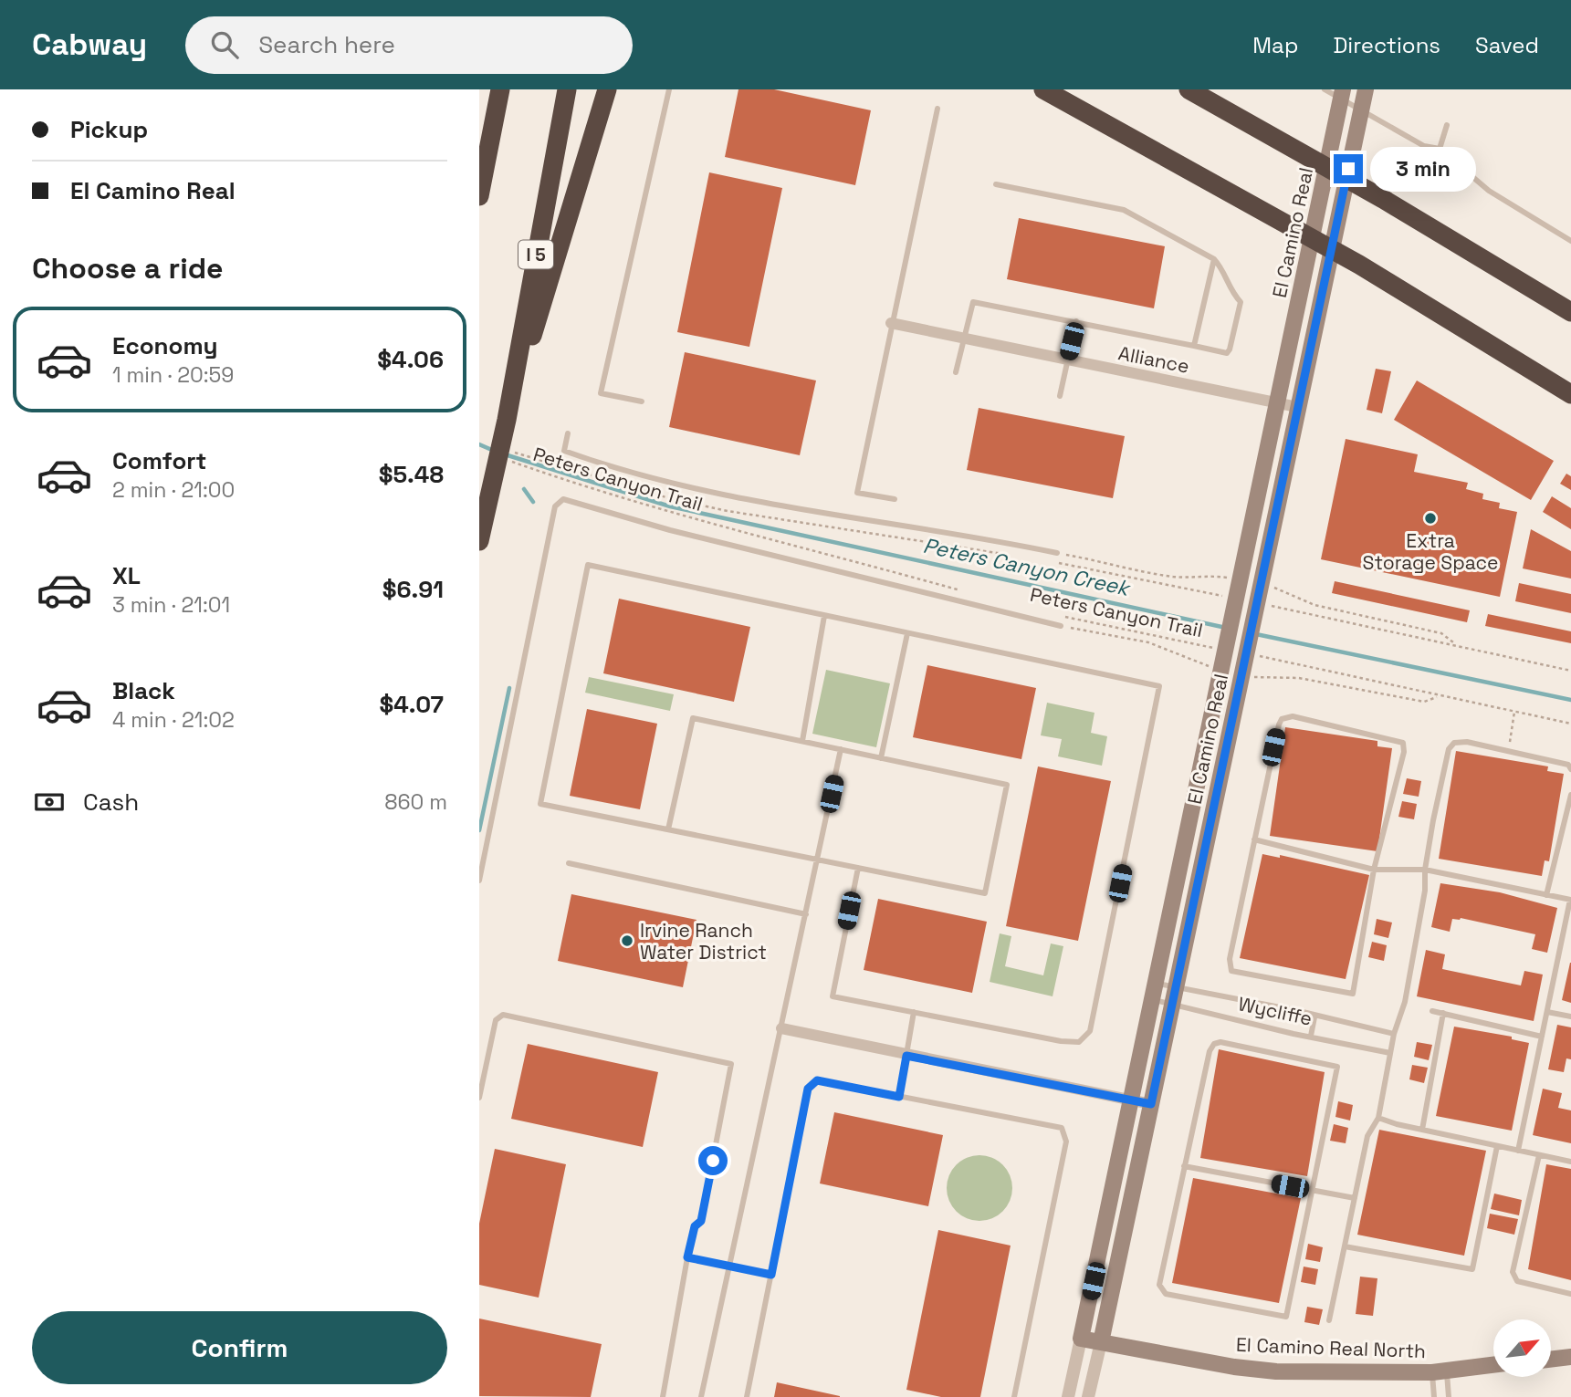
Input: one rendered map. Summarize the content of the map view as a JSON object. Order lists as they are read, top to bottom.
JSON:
{
  "streets": {
    "highway": ["I 5"],
    "main road": ["El Camino Real", "El Camino Real North"],
    "street": ["Alliance"],
    "lane": ["Wycliffe"],
    "path": ["Peters Canyon Trail"]
  },
  "crossings": [
    ["El Camino Real", "Alliance"],
    ["El Camino Real", "Peters Canyon Trail"],
    ["El Camino Real", "Wycliffe"],
    ["El Camino Real", "El Camino Real North"]
  ],
  "water": ["Peters Canyon Creek"],
  "places": ["Extra Storage Space", "Irvine Ranch Water District"],
  "north": "top right",
  "page": {
    "header": "Cabway",
    "search": "Search here",
    "nav": ["Map", "Directions", "Saved"],
    "banner": ["Pickup", "El Camino Real"],
    "bubble": "3 min",
    "heading": "Choose a ride",
    "list": [
      {
        "name": "Economy",
        "note": "1 min · 20:59",
        "value": "$4.06"
      },
      {
        "name": "Comfort",
        "note": "2 min · 21:00",
        "value": "$5.48"
      },
      {
        "name": "XL",
        "note": "3 min · 21:01",
        "value": "$6.91"
      },
      {
        "name": "Black",
        "note": "4 min · 21:02",
        "value": "$4.07"
      }
    ],
    "pay": ["Cash", "860 m"],
    "buttons": "Confirm"
  }
}
